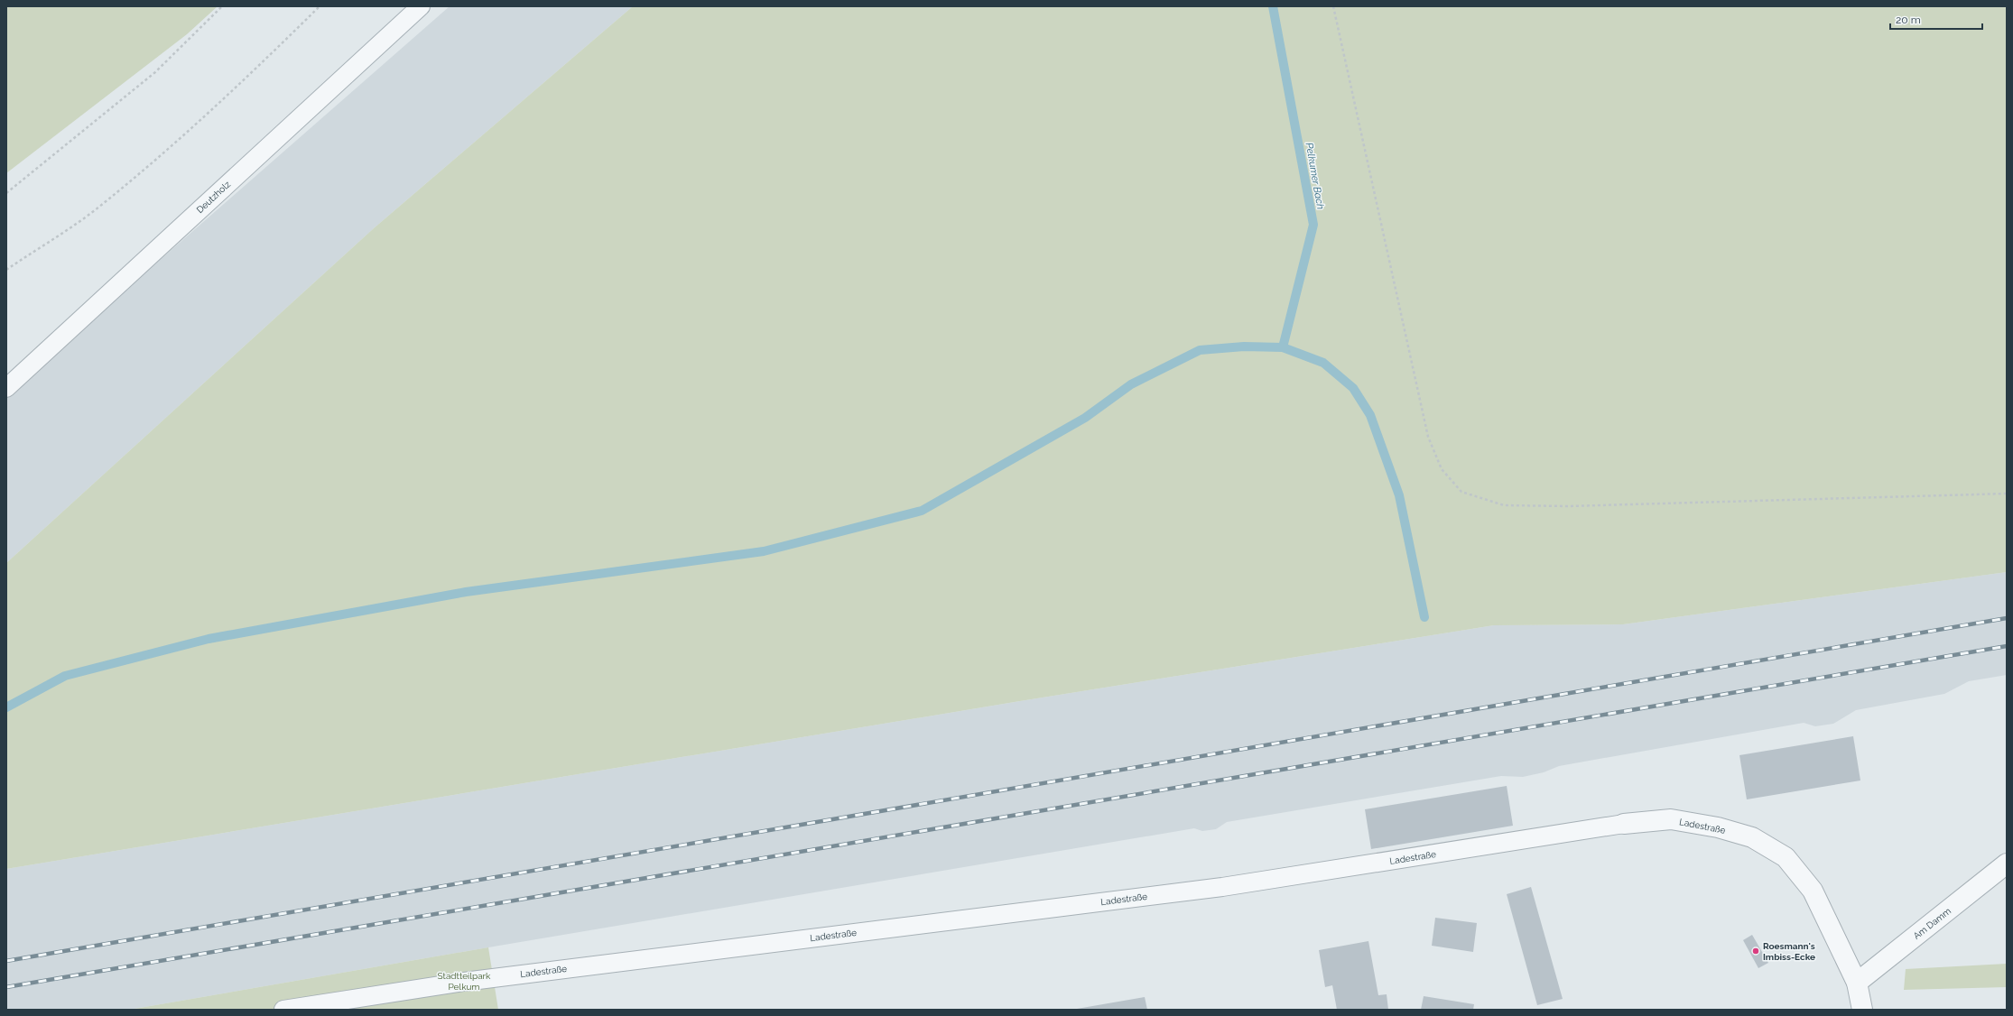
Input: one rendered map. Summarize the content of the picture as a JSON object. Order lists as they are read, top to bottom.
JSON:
{
  "streets": {
    "street": ["Ladestraße", "Am Damm"],
    "lane": ["Deutzholz"]
  },
  "crossings": [
    ["Ladestraße", "Am Damm"]
  ],
  "water": ["Pelkumer Bach"],
  "parks": ["Stadtteilpark Pelkum"],
  "places": ["Roesmann's Imbiss-Ecke"],
  "scale_bar": "20 m"
}
